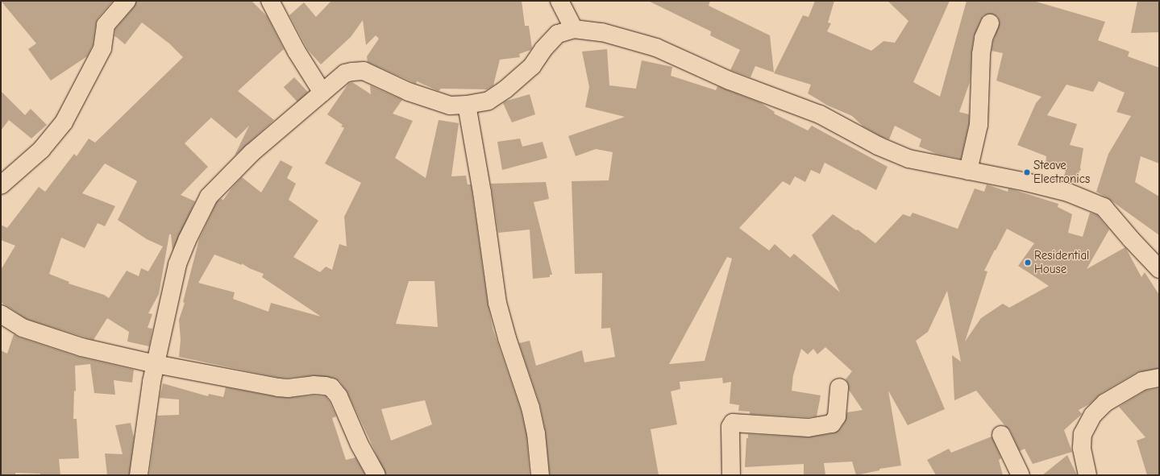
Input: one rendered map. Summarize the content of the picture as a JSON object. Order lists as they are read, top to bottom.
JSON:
{
  "places": ["Steave Electronics", "Residential House"]
}
